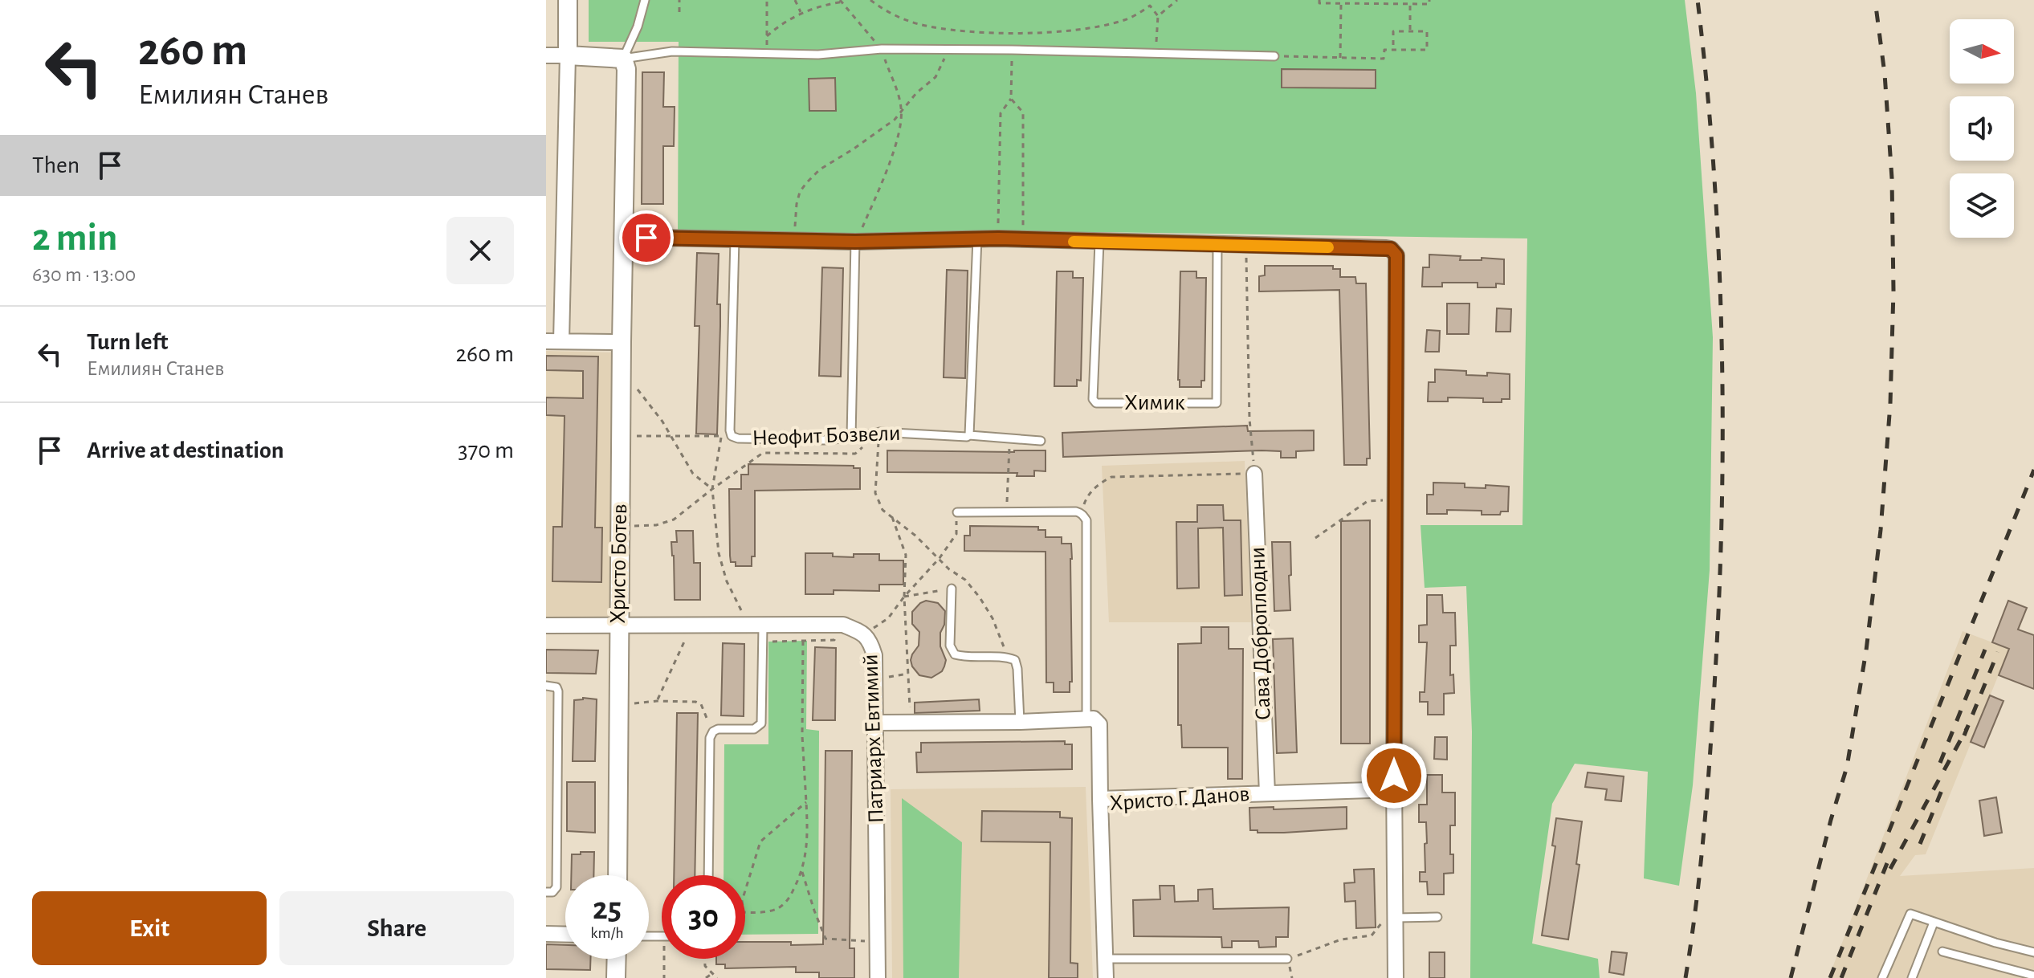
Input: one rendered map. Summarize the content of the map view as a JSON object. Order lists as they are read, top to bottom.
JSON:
{
  "streets": {
    "street": [
      "Христо Ботев",
      "Сава Доброплодни",
      "Патриарх Евтимий",
      "Христо Г. Данов"
    ],
    "lane": ["Химик", "Неофит Бозвели"]
  },
  "crossings": [
    ["Христо Ботев", "Патриарх Евтимий"],
    ["Сава Доброплодни", "Христо Г. Данов"]
  ],
  "north": "right",
  "page": {
    "turn": ["260 m", "Емилиян Станев"],
    "then": "Then",
    "heading": ["2 min", "630 m · 13:00"],
    "list": [
      {
        "name": "Turn left",
        "note": "Емилиян Станев",
        "value": "260 m"
      },
      {
        "name": "Arrive at destination",
        "value": "370 m"
      }
    ],
    "speed": "25 km/h",
    "limit": "30",
    "buttons": ["Exit", "Share"]
  }
}
